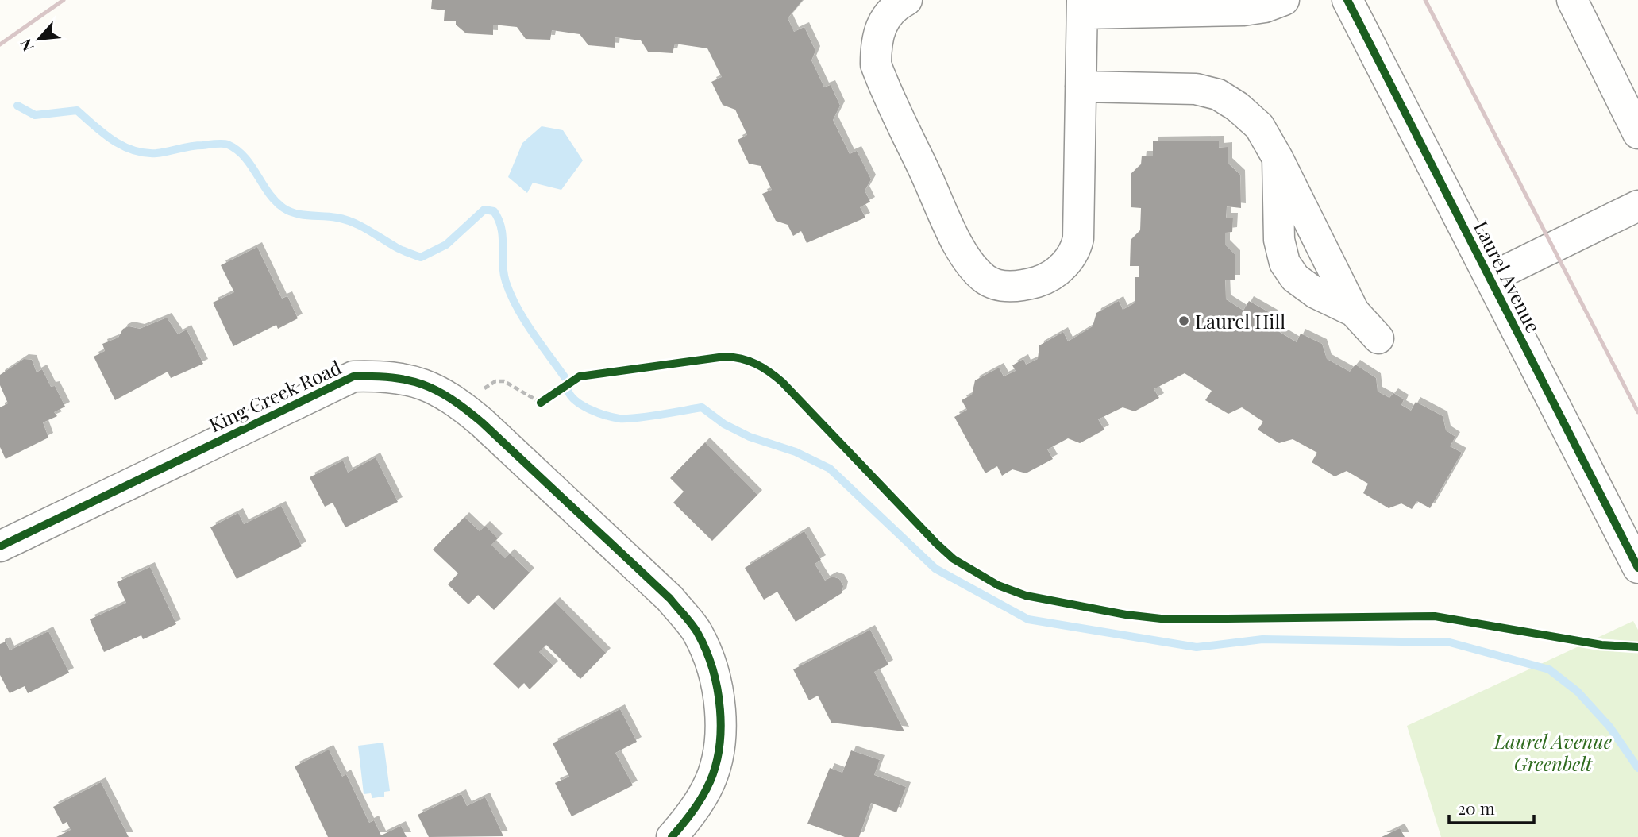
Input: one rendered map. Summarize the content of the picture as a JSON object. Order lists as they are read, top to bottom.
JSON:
{
  "streets": {
    "street": ["Laurel Avenue", "King Creek Road"]
  },
  "parks": ["Laurel Avenue Greenbelt"],
  "places": ["Laurel Hill"],
  "scale_bar": "20 m",
  "north": "bottom left"
}
